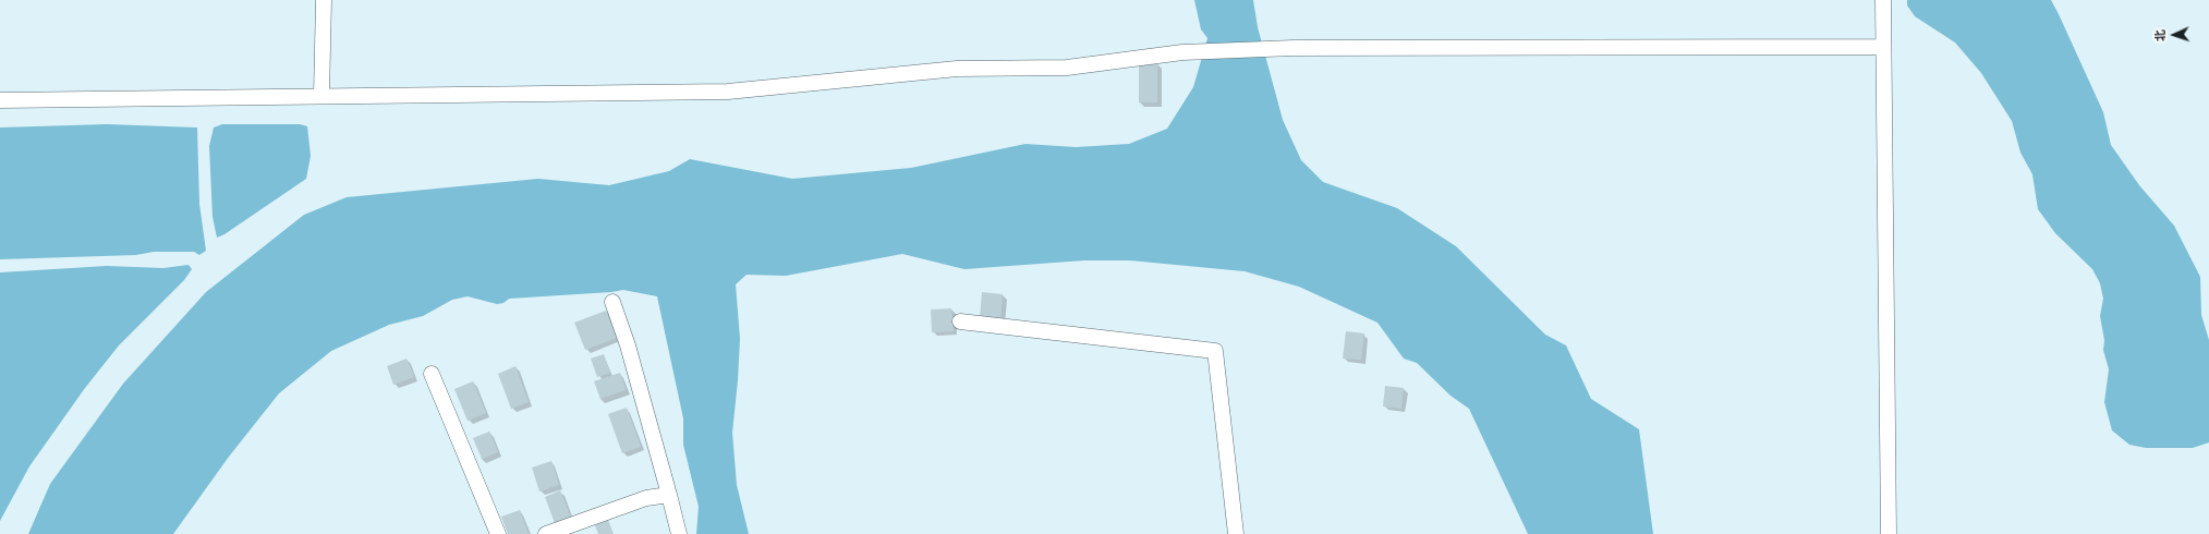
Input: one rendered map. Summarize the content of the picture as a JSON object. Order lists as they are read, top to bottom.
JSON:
{
  "north": "left"
}
